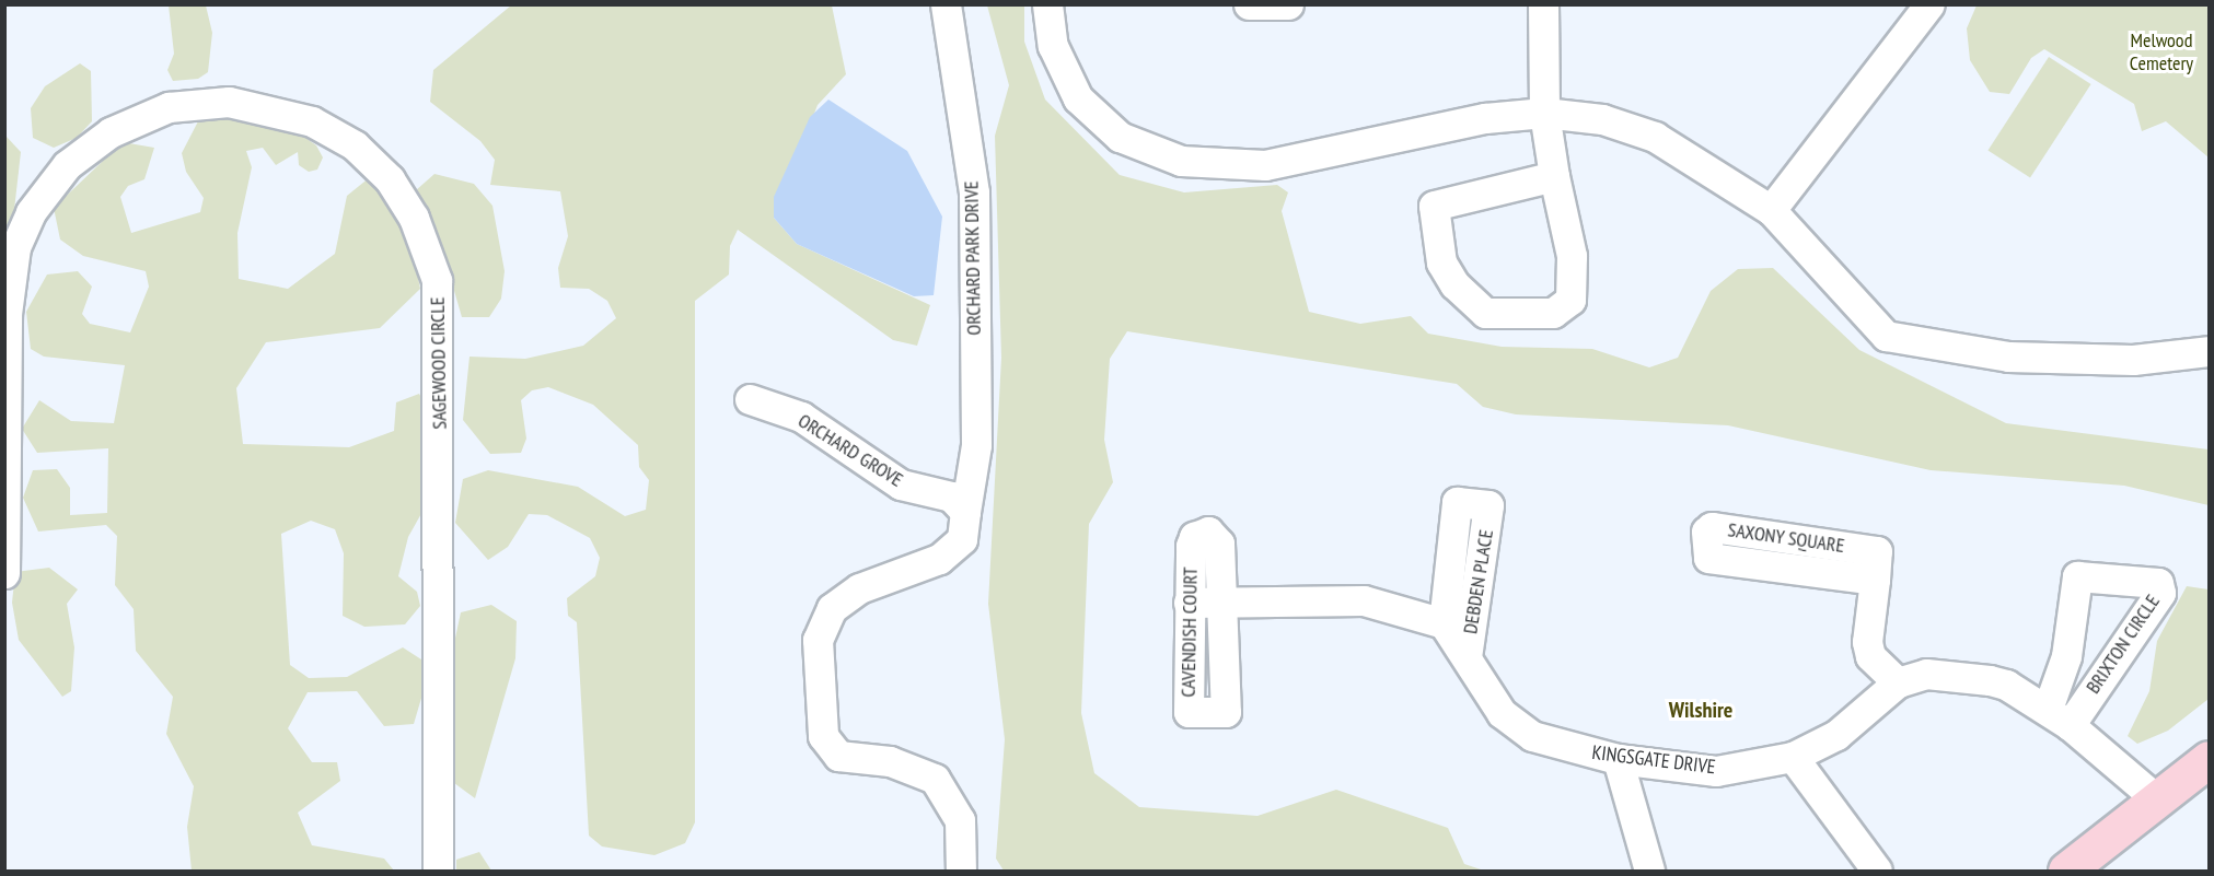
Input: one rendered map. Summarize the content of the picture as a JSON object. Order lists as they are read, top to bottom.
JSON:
{
  "streets": {
    "street": [
      "ORCHARD PARK DRIVE",
      "SAGEWOOD CIRCLE",
      "ORCHARD GROVE",
      "SAXONY SQUARE",
      "DEBDEN PLACE",
      "CAVENDISH COURT",
      "BRIXTON CIRCLE",
      "KINGSGATE DRIVE"
    ]
  },
  "crossings": [
    ["ORCHARD PARK DRIVE", "ORCHARD GROVE"],
    ["SAXONY SQUARE", "KINGSGATE DRIVE"],
    ["DEBDEN PLACE", "KINGSGATE DRIVE"],
    ["BRIXTON CIRCLE", "KINGSGATE DRIVE"]
  ],
  "districts": ["Wilshire"],
  "parks": ["Melwood Cemetery"]
}
